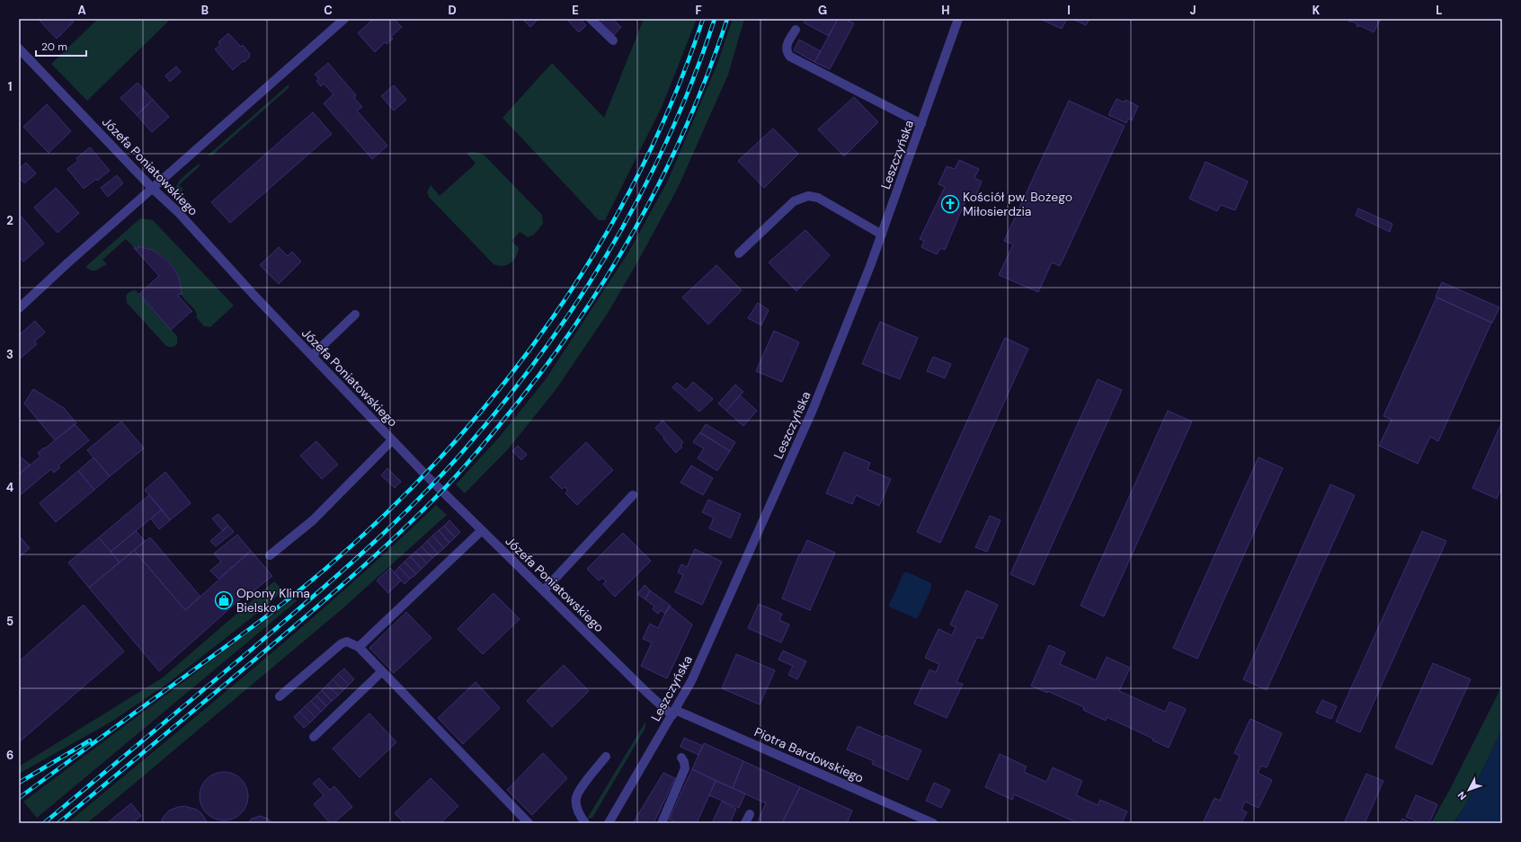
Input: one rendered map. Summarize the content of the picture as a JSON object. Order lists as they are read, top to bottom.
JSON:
{
  "streets": {
    "street": ["Leszczyńska", "Józefa Poniatowskiego", "Piotra Bardowskiego"]
  },
  "crossings": [
    ["Leszczyńska", "Józefa Poniatowskiego"],
    ["Leszczyńska", "Piotra Bardowskiego"],
    ["Józefa Poniatowskiego", "Piotra Bardowskiego"]
  ],
  "places": {
    "church": ["Kościół pw. Bożego Miłosierdzia"],
    "shop": ["Opony Klima Bielsko"]
  },
  "scale_bar": "20 m",
  "north": "bottom left",
  "grid": {
    "columns": [
      "A",
      "B",
      "C",
      "D",
      "E",
      "F",
      "G",
      "H",
      "I",
      "J",
      "K",
      "L"
    ],
    "rows": [
      "1",
      "2",
      "3",
      "4",
      "5",
      "6"
    ]
  }
}
